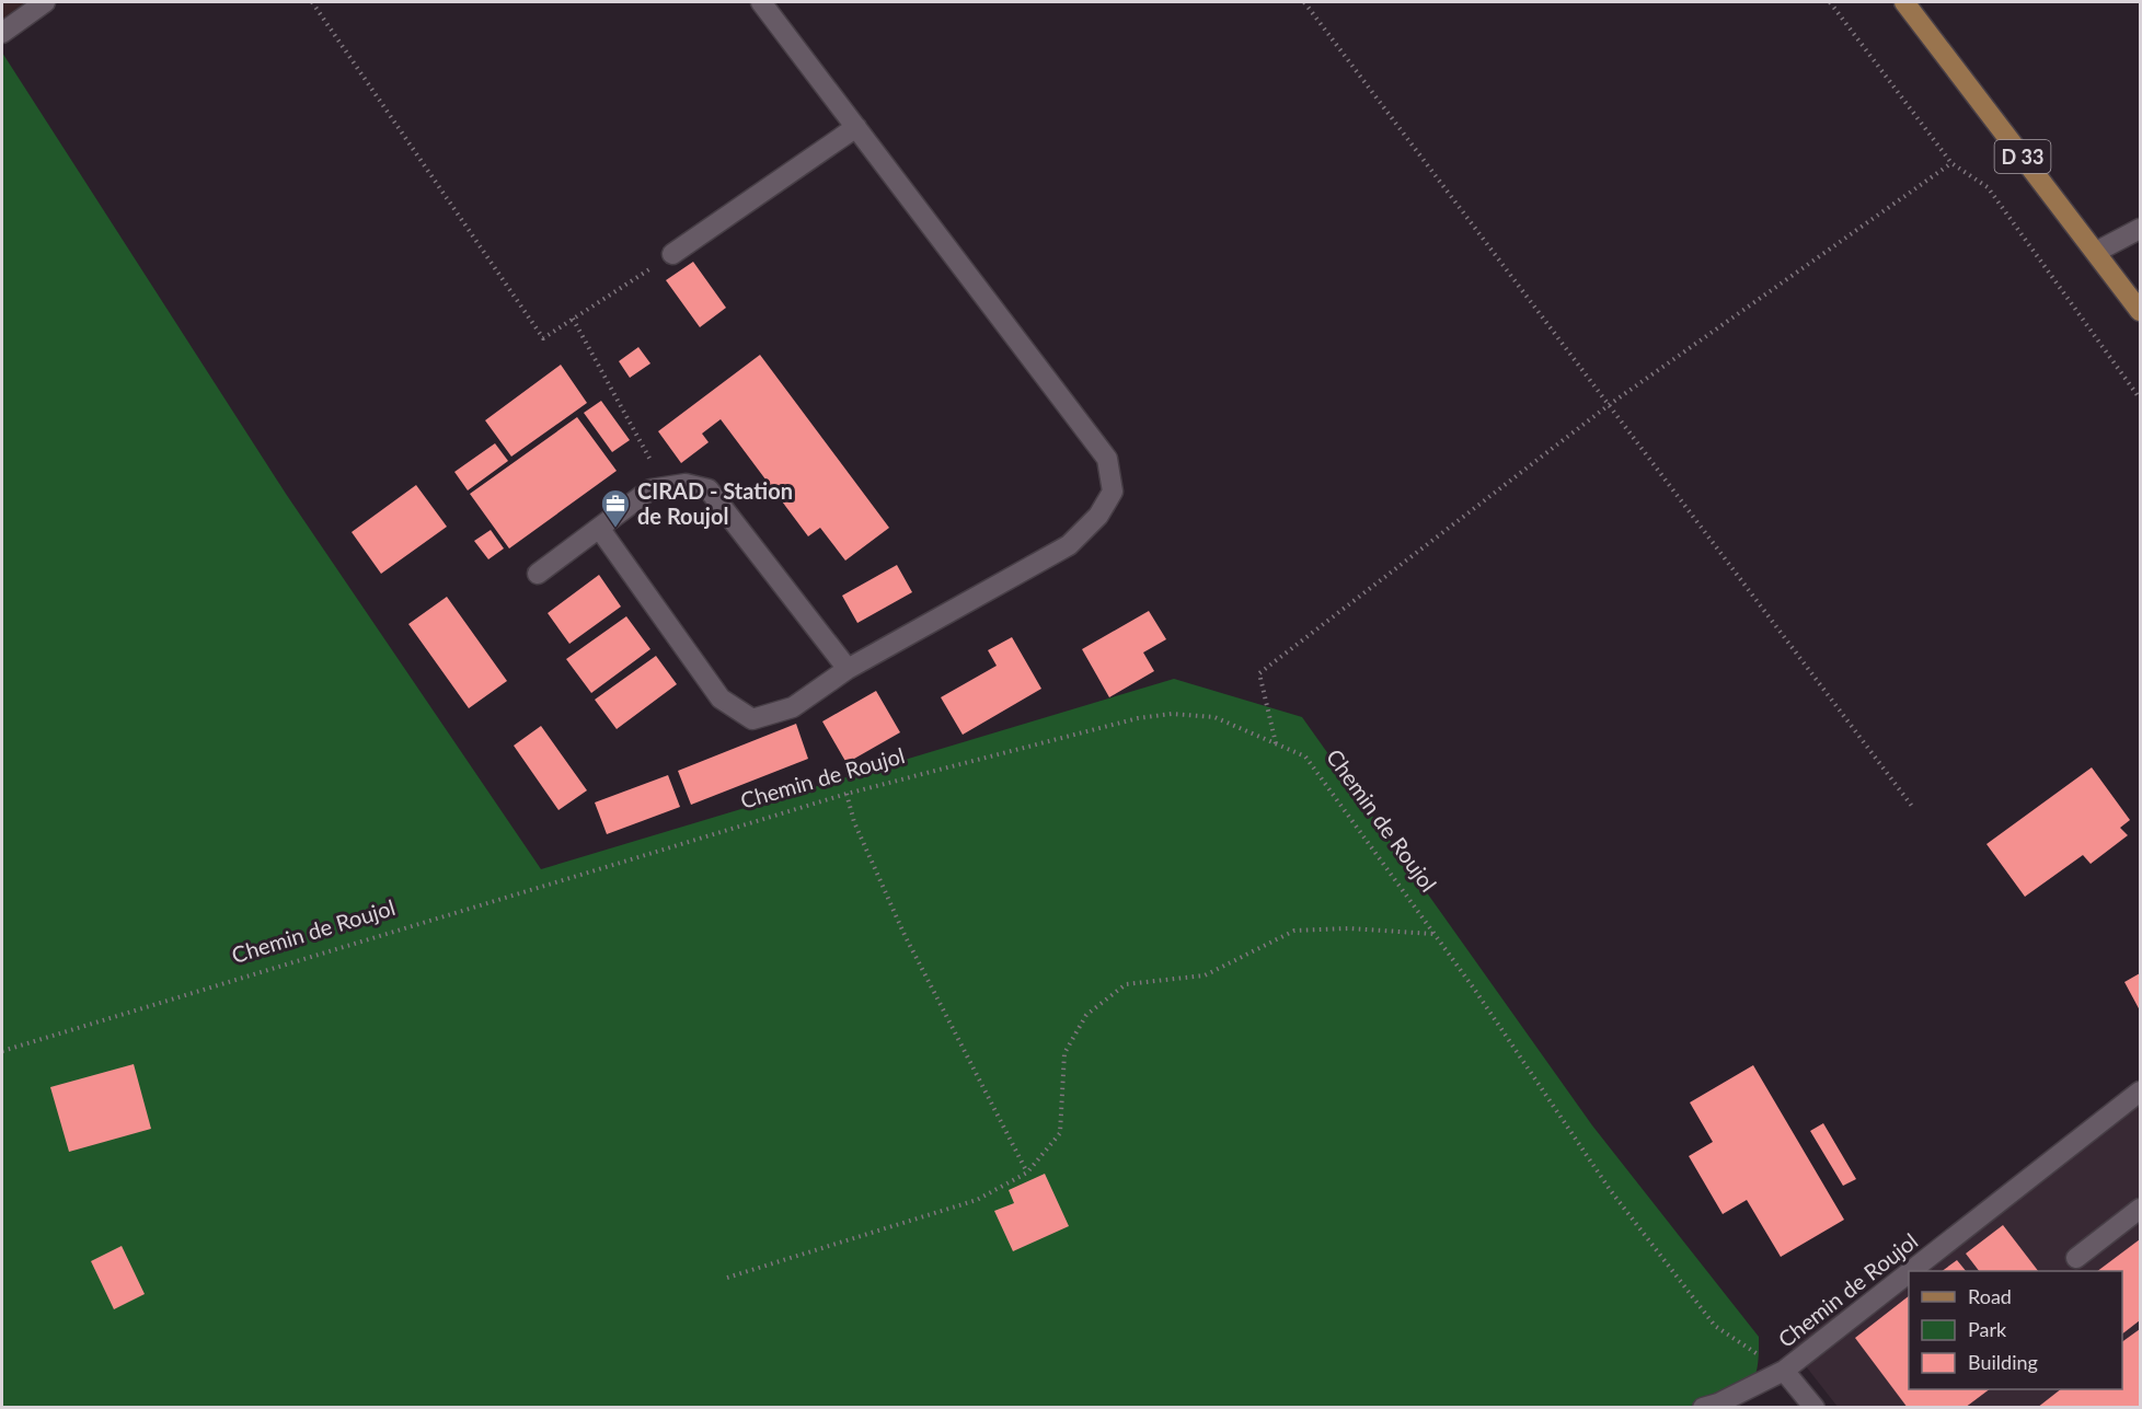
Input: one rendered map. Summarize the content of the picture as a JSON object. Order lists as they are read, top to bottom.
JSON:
{
  "streets": {
    "main road": ["D 33"],
    "street": ["Chemin de Roujol"]
  },
  "places": {
    "office": ["CIRAD - Station de Roujol"]
  },
  "legend": ["Road", "Park", "Building"]
}
